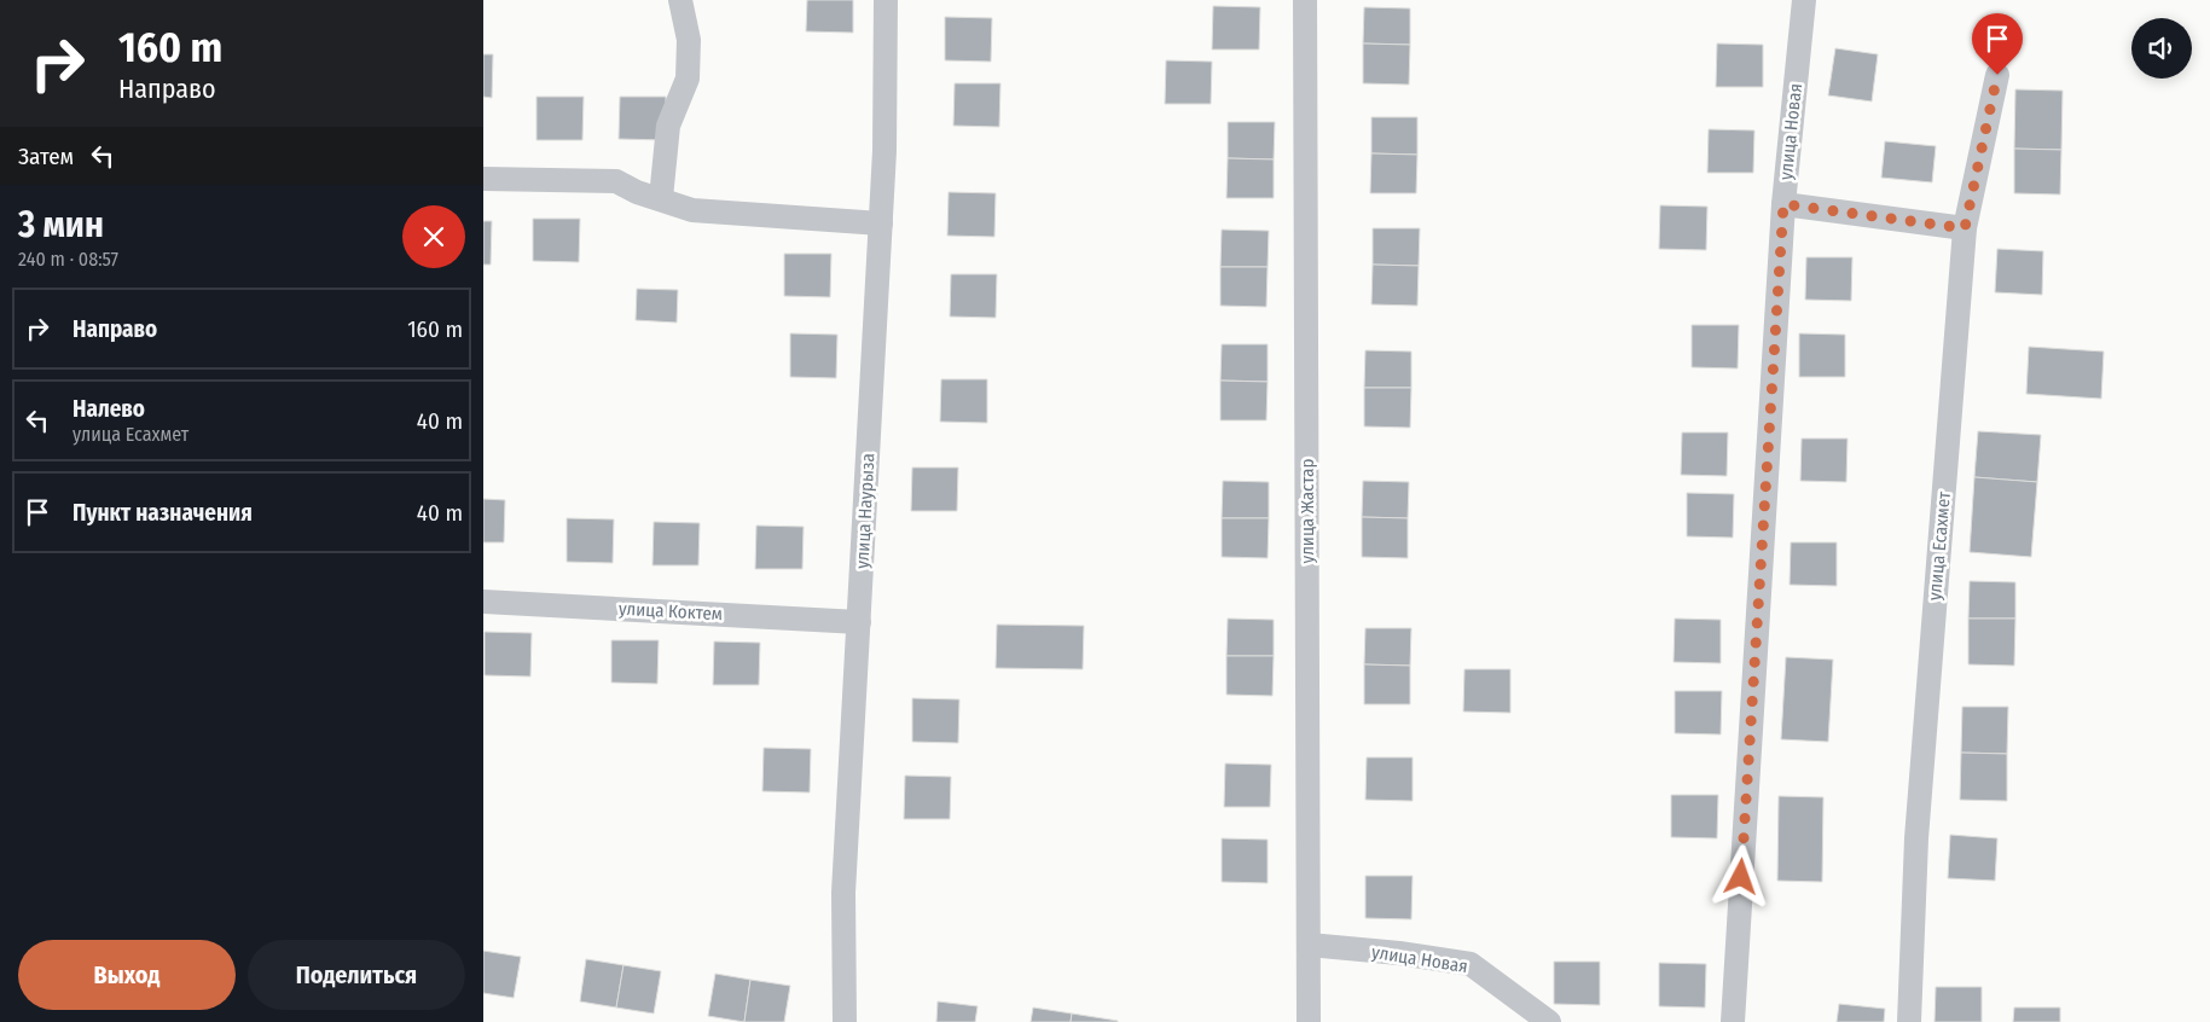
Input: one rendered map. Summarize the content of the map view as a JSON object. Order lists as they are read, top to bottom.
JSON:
{
  "streets": {
    "street": [
      "улица Новая",
      "улица Наурыза",
      "улица Жастар",
      "улица Есахмет",
      "улица Коктем"
    ]
  },
  "crossings": [
    ["улица Новая", "улица Жастар"],
    ["улица Наурыза", "улица Коктем"]
  ],
  "page": {
    "turn": ["160 m", "Направо"],
    "then": "Затем",
    "heading": ["3 мин", "240 m · 08:57"],
    "list": [
      {
        "name": "Направо",
        "value": "160 m"
      },
      {
        "name": "Налево",
        "note": "улица Есахмет",
        "value": "40 m"
      },
      {
        "name": "Пункт назначения",
        "value": "40 m"
      }
    ],
    "buttons": ["Выход", "Поделиться"]
  }
}
